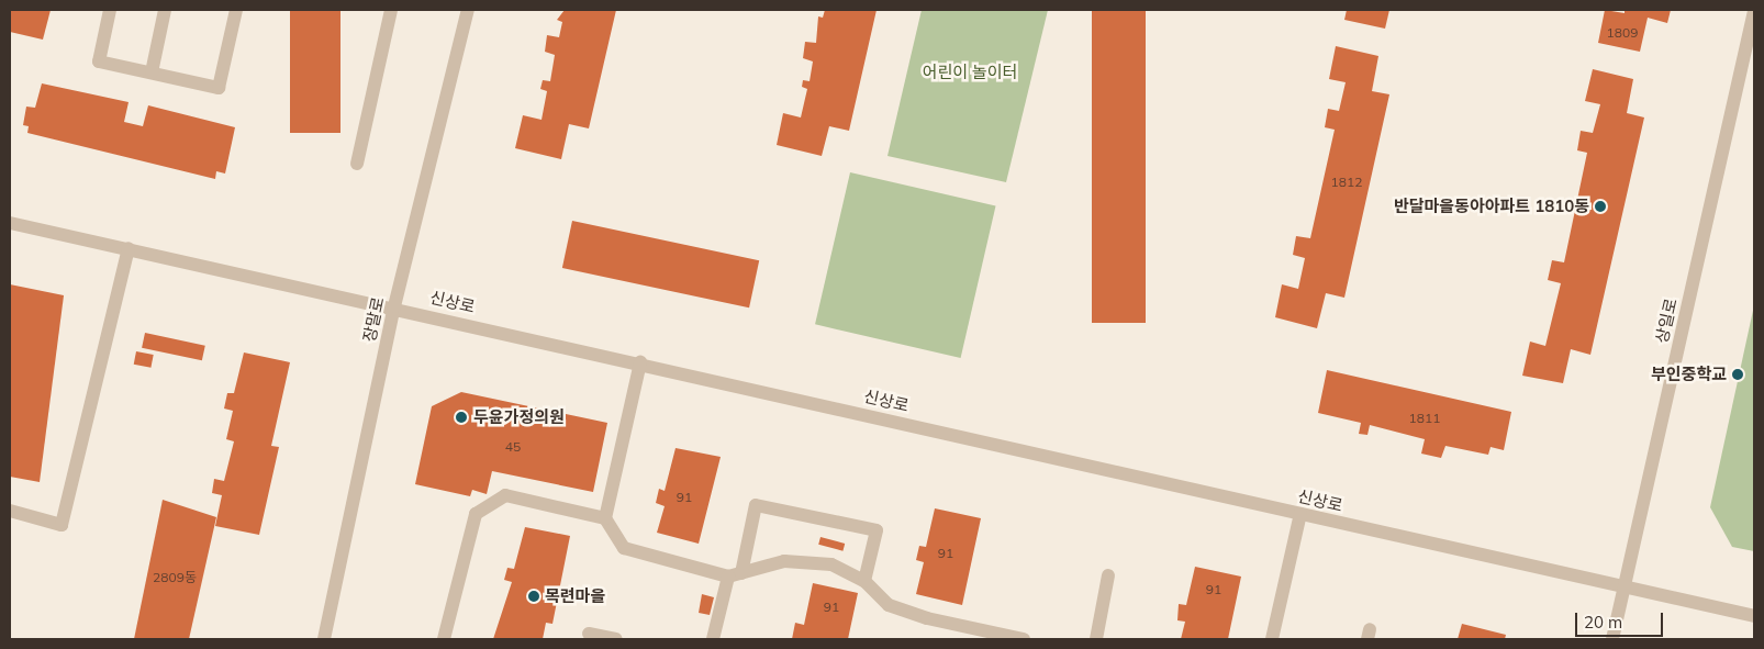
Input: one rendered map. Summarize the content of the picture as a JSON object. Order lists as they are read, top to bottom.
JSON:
{
  "streets": {
    "street": ["신상로", "장말로", "상일로"]
  },
  "crossings": [
    ["신상로", "장말로"],
    ["신상로", "상일로"]
  ],
  "parks": ["어린이 놀이터"],
  "places": [
    "반달마을동아아파트 1810동",
    "부인중학교",
    "두윤가정의원",
    "목련마을"
  ],
  "house_numbers": [
    "1809",
    "1812",
    "1811",
    "45",
    "91",
    "91",
    "2809동",
    "91",
    "91"
  ],
  "scale_bar": "20 m"
}
